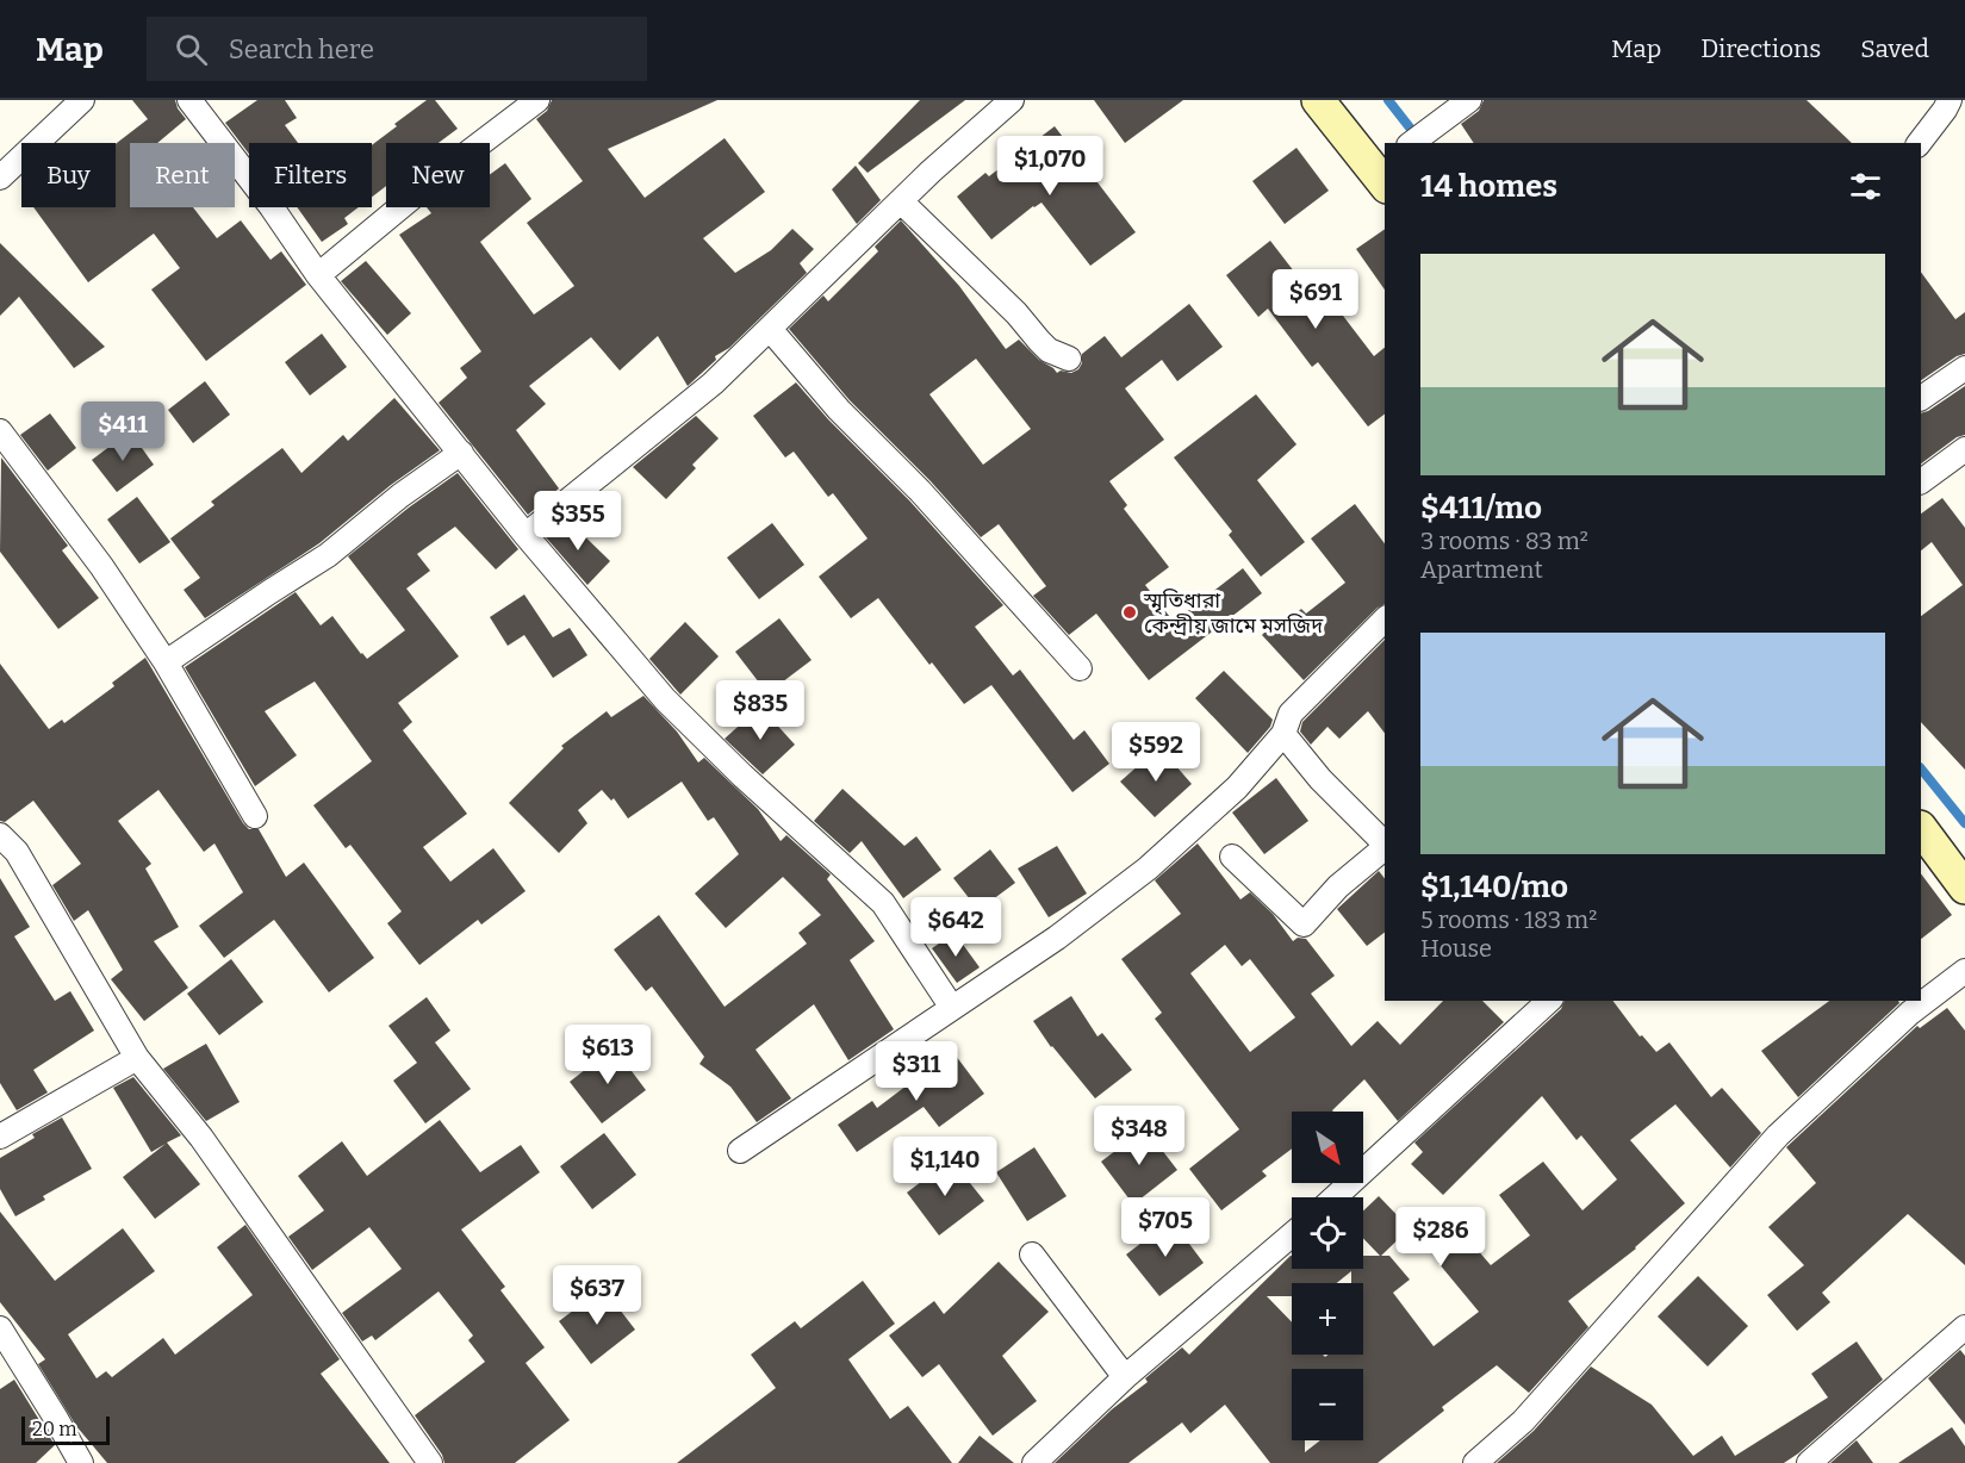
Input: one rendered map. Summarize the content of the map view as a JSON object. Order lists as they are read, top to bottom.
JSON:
{
  "places": ["স্মৃতিধারা কেন্দ্রীয় জামে মসজিদ"],
  "scale_bar": "20 m",
  "north": "bottom right",
  "page": {
    "header": "Map",
    "search": "Search here",
    "nav": ["Map", "Directions", "Saved"],
    "price": [
      "$1,070",
      "$691",
      "$411",
      "$355",
      "$835",
      "$592",
      "$642",
      "$613",
      "$311",
      "$348",
      "$1,140",
      "$705",
      "$286",
      "$637"
    ],
    "chip": [
      "Buy",
      "Rent",
      "Filters",
      "New"
    ],
    "heading": "14 homes",
    "list": [
      {
        "name": "$411/mo",
        "note": "3 rooms · 83 m² · Apartment"
      },
      {
        "name": "$1,140/mo",
        "note": "5 rooms · 183 m² · House"
      }
    ],
    "map_buttons": ["+", "−"],
    "scale": "20 m"
  }
}
